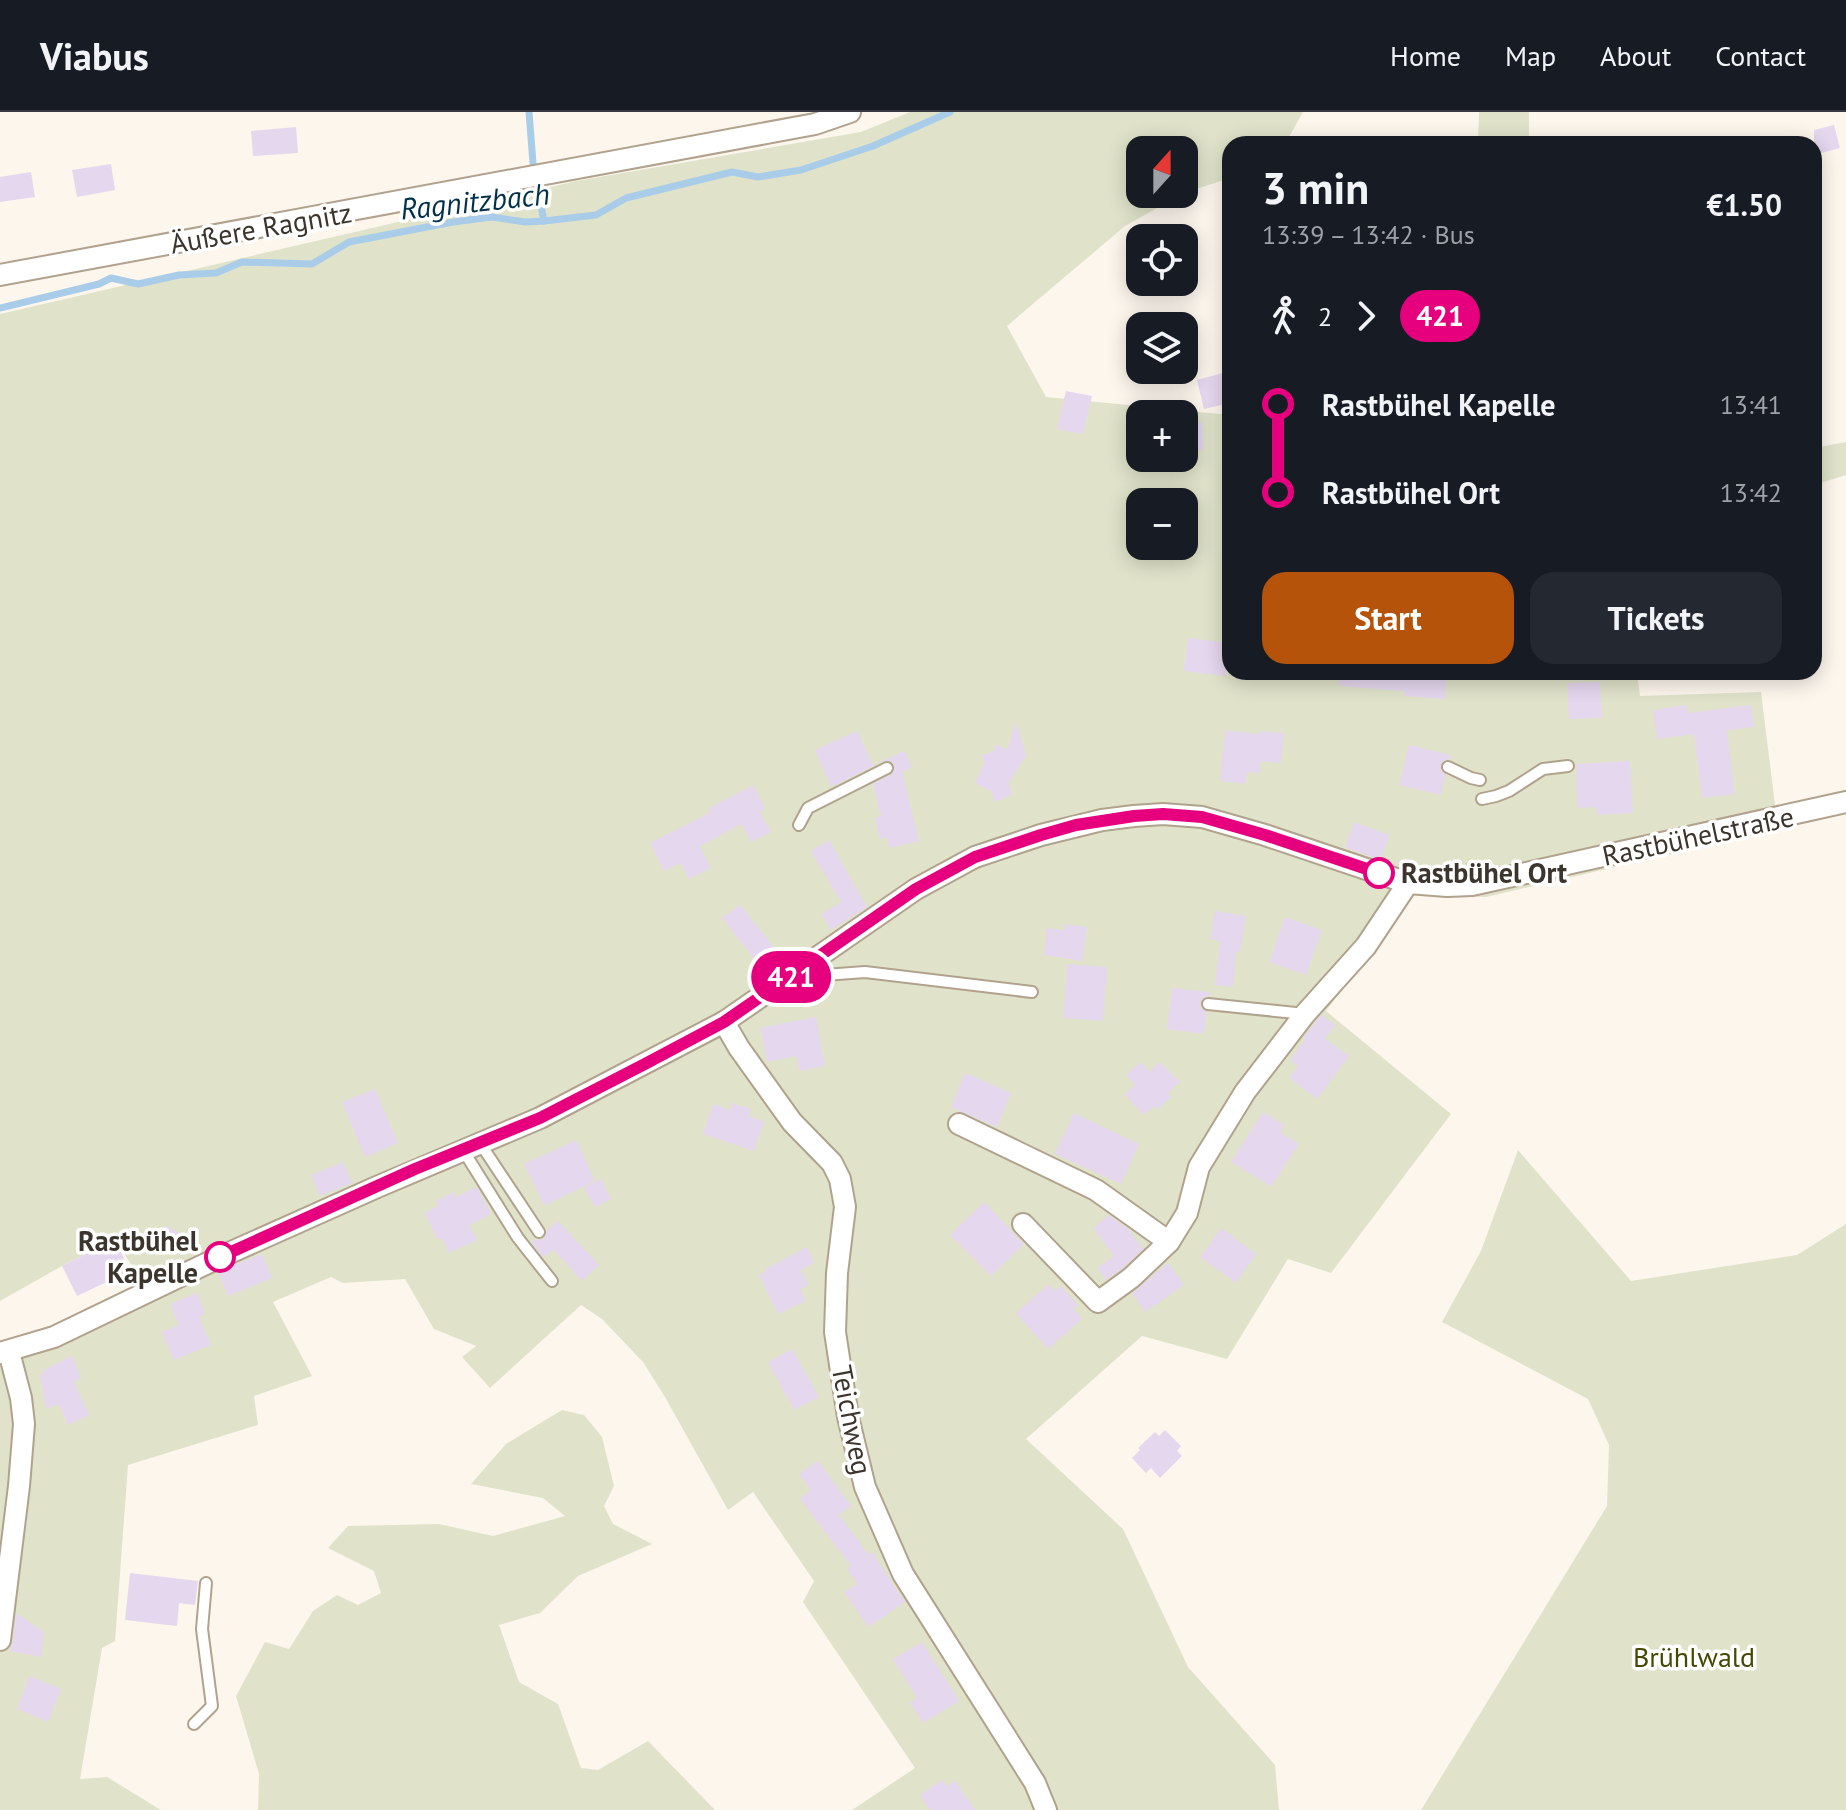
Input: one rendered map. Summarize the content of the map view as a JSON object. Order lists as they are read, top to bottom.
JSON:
{
  "streets": {
    "street": ["Äußere Ragnitz", "Rastbühelstraße", "Teichweg"]
  },
  "crossings": [
    ["Rastbühelstraße", "Teichweg"]
  ],
  "water": ["Ragnitzbach"],
  "parks": ["Brühlwald"],
  "places": ["Rastbühel Ort", "Rastbühel Kapelle"],
  "lines": ["bus line 421"],
  "north": "top",
  "page": {
    "header": "Viabus",
    "nav": [
      "Home",
      "Map",
      "About",
      "Contact"
    ],
    "on_map": "421",
    "map_buttons": ["+", "−"],
    "heading": ["3 min", "13:39 – 13:42 · Bus", "€1.50"],
    "legs": ["2", "421"],
    "list": [
      {
        "name": "Rastbühel Kapelle",
        "value": "13:41"
      },
      {
        "name": "Rastbühel Ort",
        "value": "13:42"
      }
    ],
    "buttons": ["Start", "Tickets"]
  }
}
